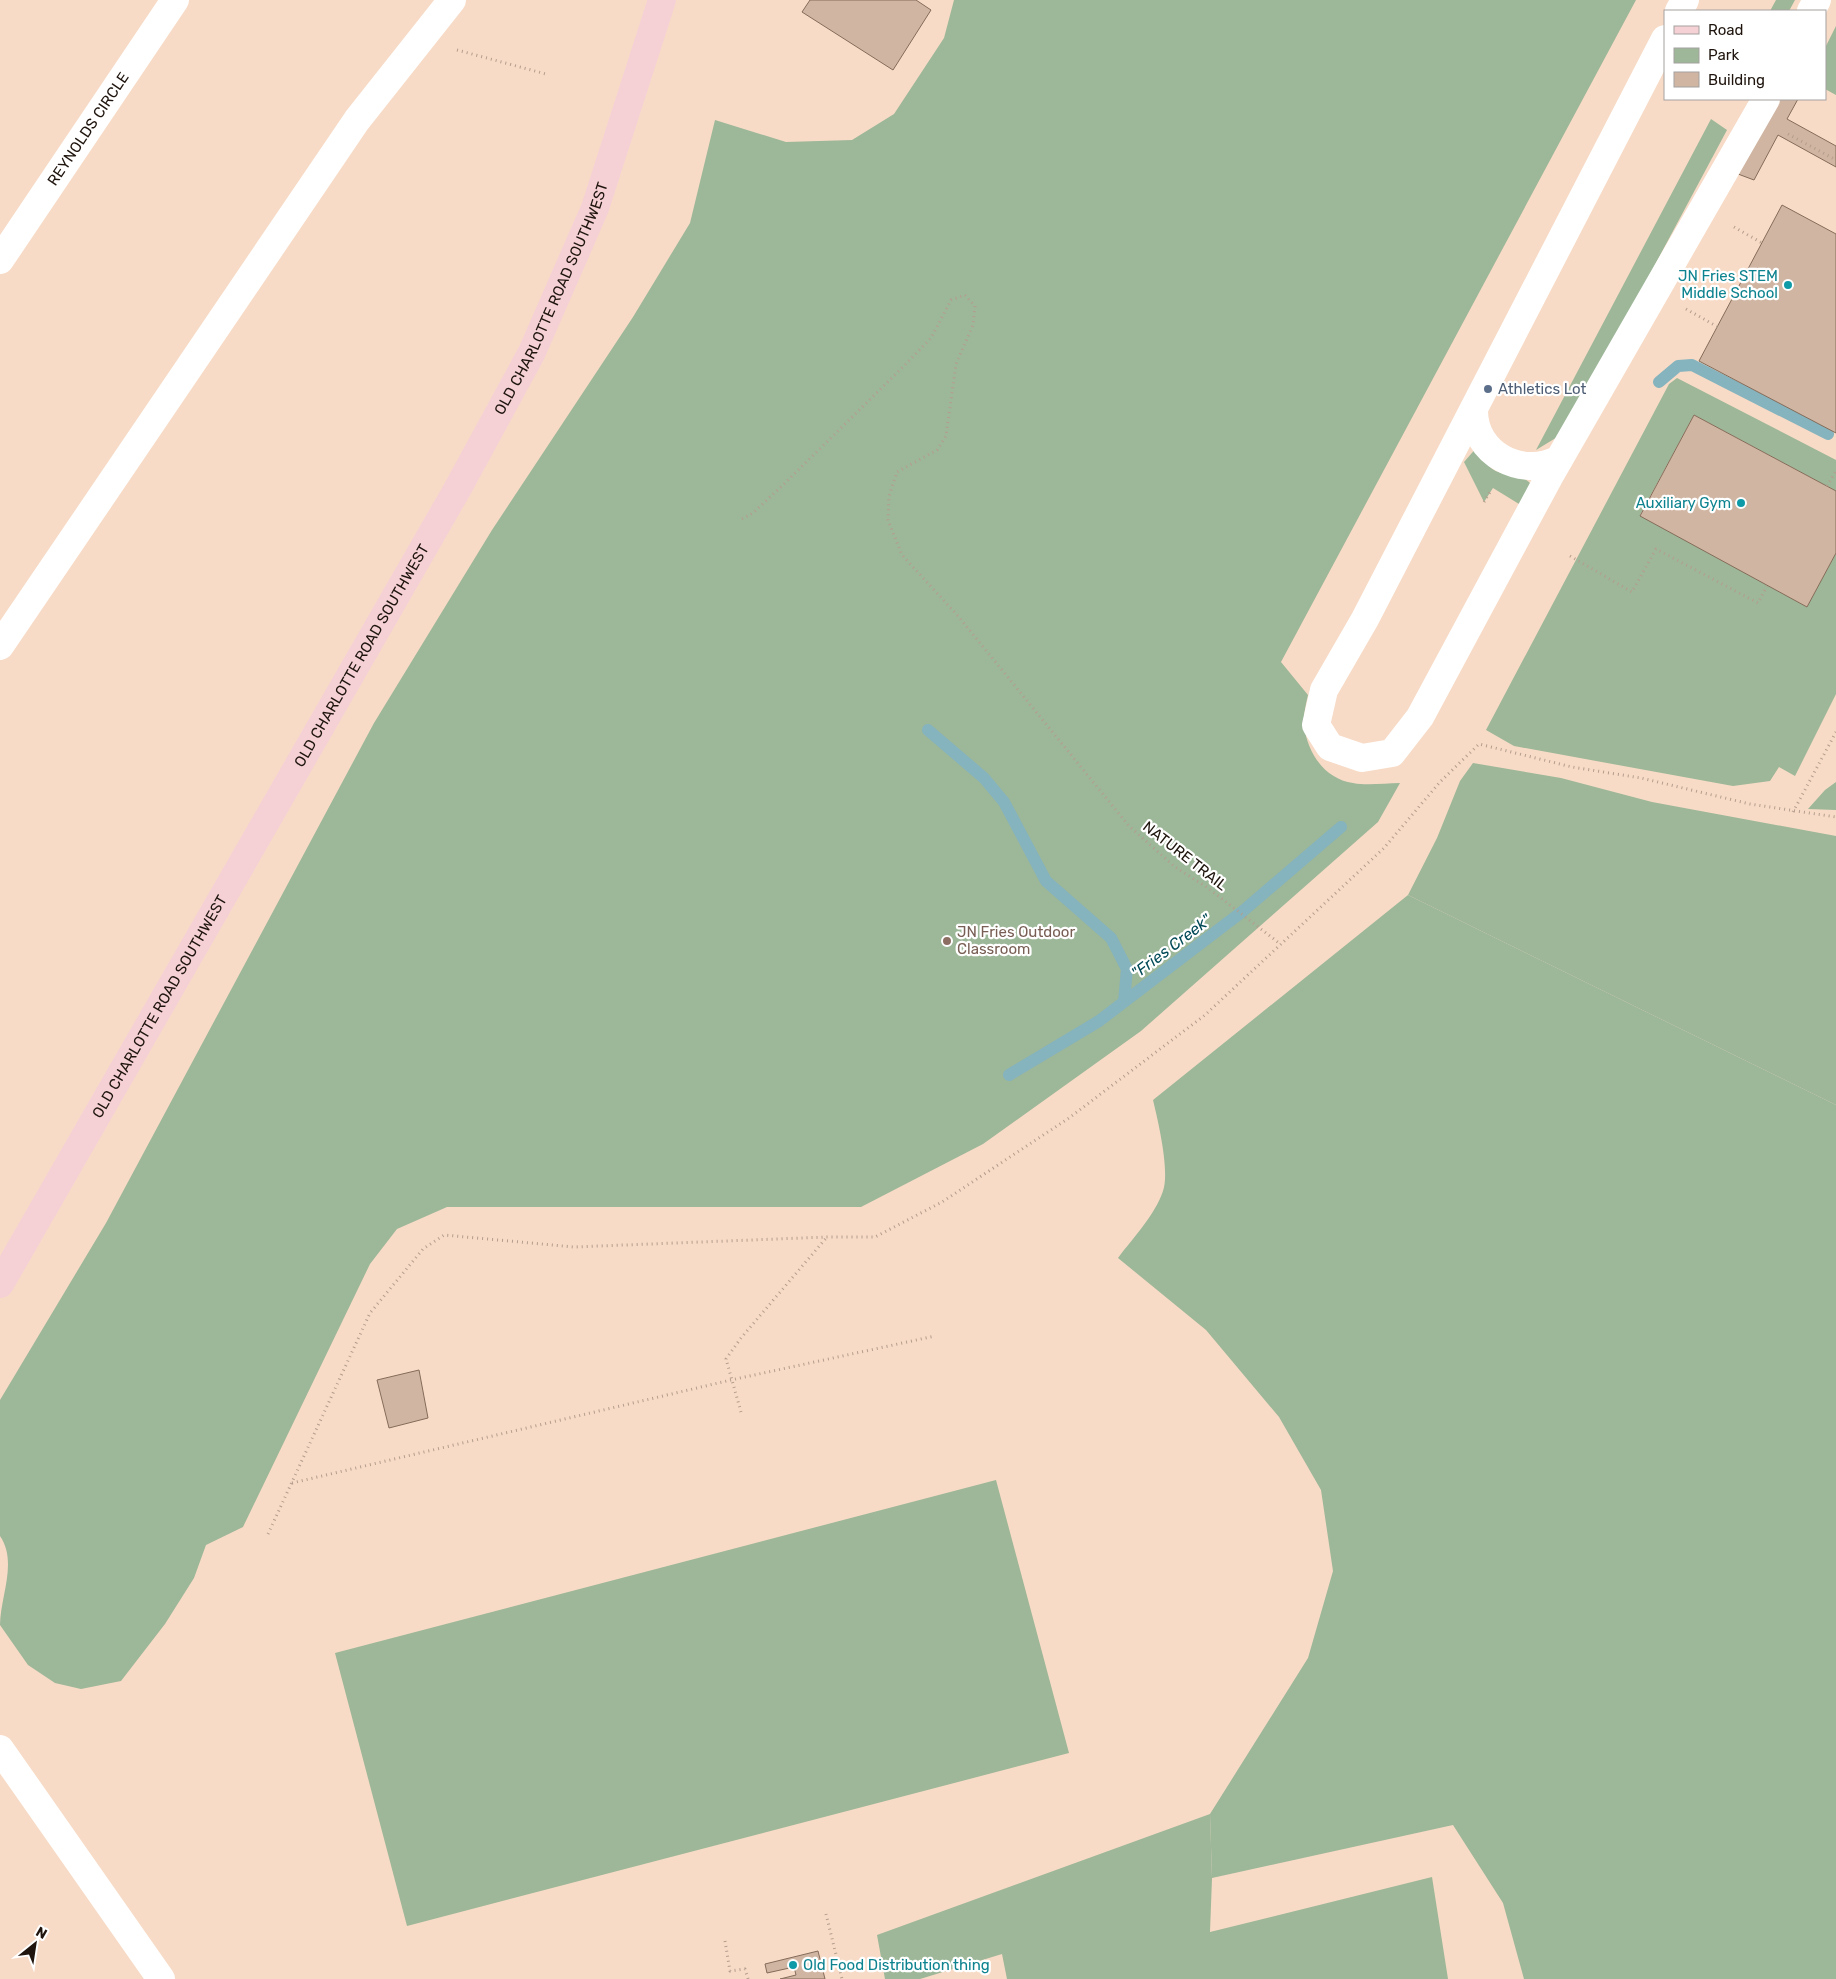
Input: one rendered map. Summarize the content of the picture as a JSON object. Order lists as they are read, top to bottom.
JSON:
{
  "streets": {
    "main road": ["OLD CHARLOTTE ROAD SOUTHWEST"],
    "street": ["REYNOLDS CIRCLE"],
    "path": ["NATURE TRAIL"]
  },
  "water": ["\"Fries Creek\""],
  "places": [
    "JN Fries STEM Middle School",
    "Athletics Lot",
    "Auxiliary Gym",
    "JN Fries Outdoor Classroom",
    "Old Food Distribution thing"
  ],
  "legend": ["Road", "Park", "Building"],
  "north": "top right"
}
